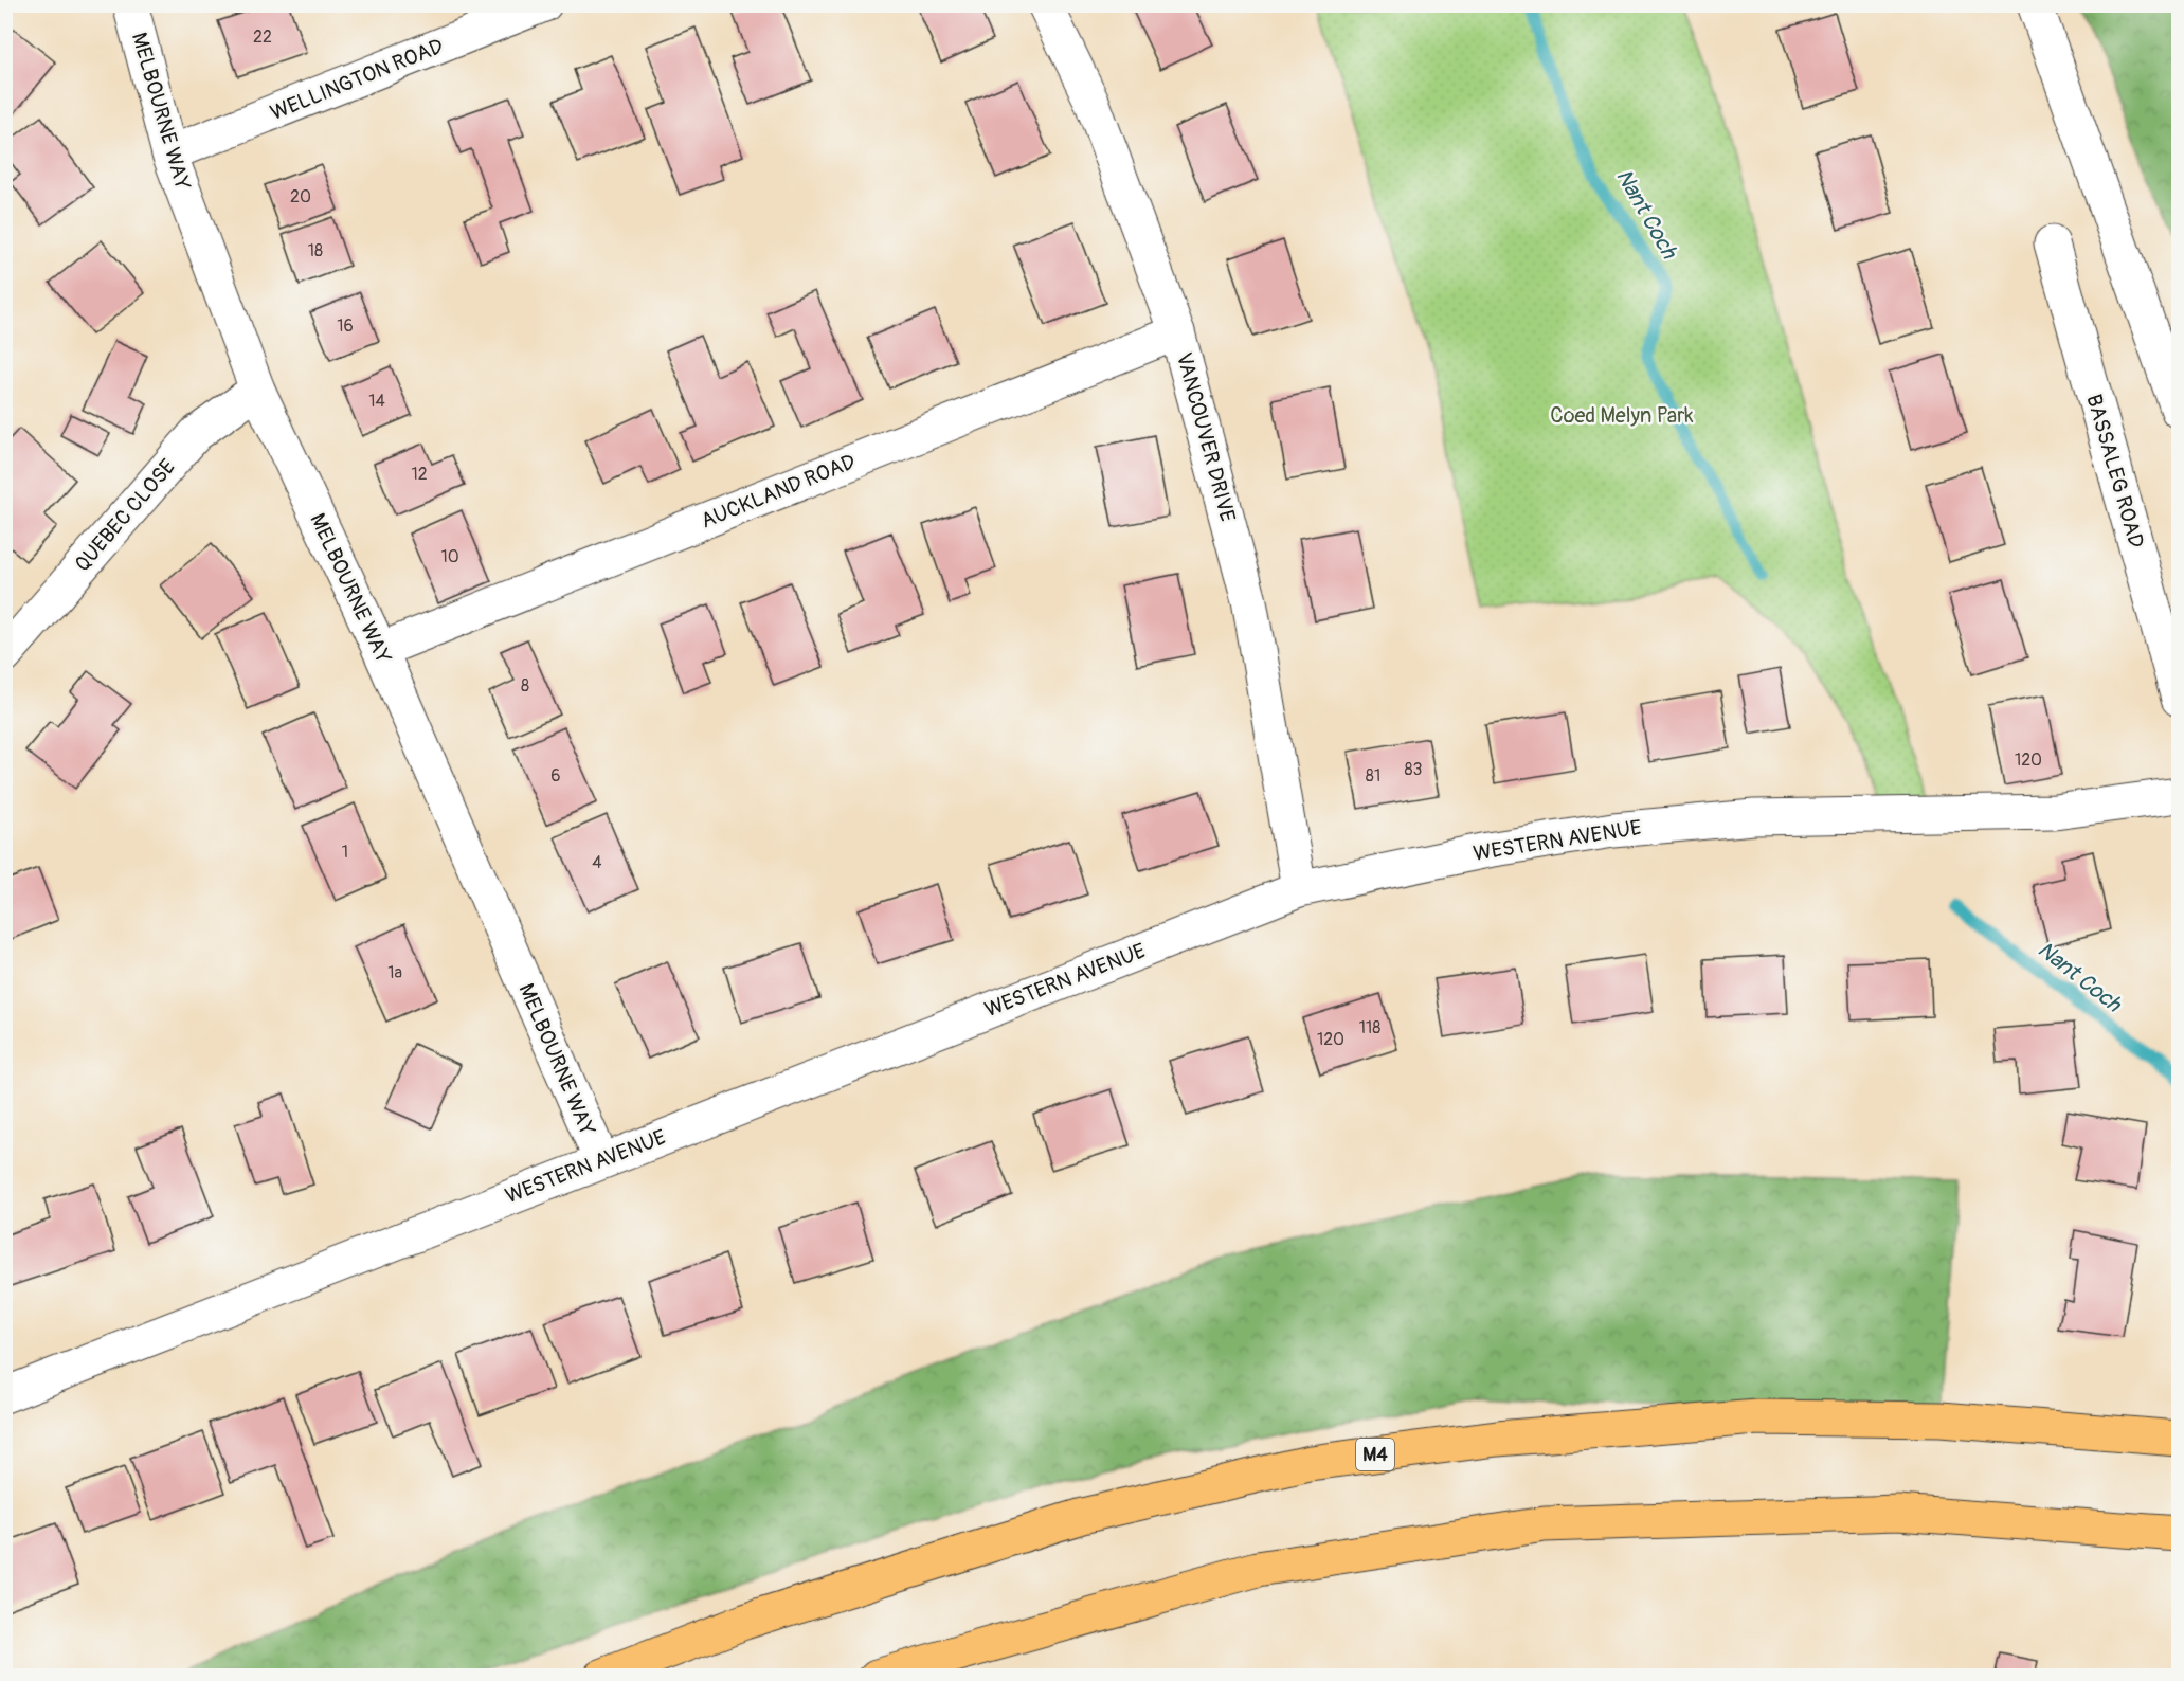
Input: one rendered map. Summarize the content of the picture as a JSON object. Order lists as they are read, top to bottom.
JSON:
{
  "streets": {
    "highway": ["M4"],
    "street": [
      "WELLINGTON ROAD",
      "MELBOURNE WAY",
      "VANCOUVER DRIVE",
      "BASSALEG ROAD",
      "AUCKLAND ROAD",
      "QUEBEC CLOSE",
      "WESTERN AVENUE"
    ]
  },
  "crossings": [
    ["WELLINGTON ROAD", "MELBOURNE WAY"],
    ["MELBOURNE WAY", "AUCKLAND ROAD"],
    ["MELBOURNE WAY", "QUEBEC CLOSE"],
    ["MELBOURNE WAY", "WESTERN AVENUE"],
    ["VANCOUVER DRIVE", "AUCKLAND ROAD"],
    ["VANCOUVER DRIVE", "WESTERN AVENUE"]
  ],
  "water": ["Nant Coch"],
  "parks": ["Coed Melyn Park"],
  "house_numbers": [
    "22",
    "20",
    "18",
    "16",
    "14",
    "12",
    "10",
    "8",
    "120",
    "83",
    "6",
    "81",
    "1",
    "4",
    "1a",
    "118",
    "120"
  ]
}
